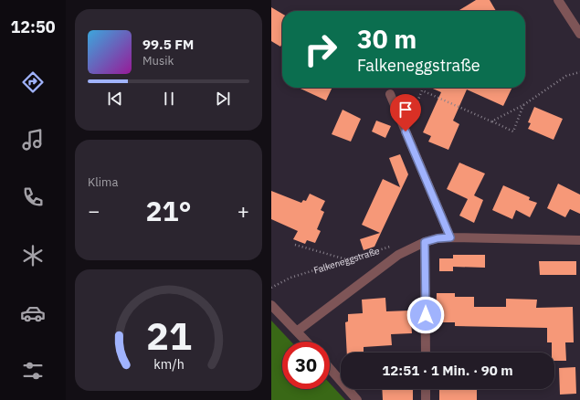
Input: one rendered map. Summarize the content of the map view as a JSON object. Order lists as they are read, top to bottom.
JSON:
{
  "streets": {
    "street": ["Falkeneggstraße"]
  },
  "page": {
    "tabs": "12:50",
    "turn": ["30 m", "Falkeneggstraße"],
    "song": ["99.5 FM", "Musik"],
    "tile": "Klima",
    "heat": ["−", "21°", "+"],
    "limit": "30",
    "trip": "12:51 · 1 Min. · 90 m",
    "gauge": ["21", "km/h"]
  }
}
